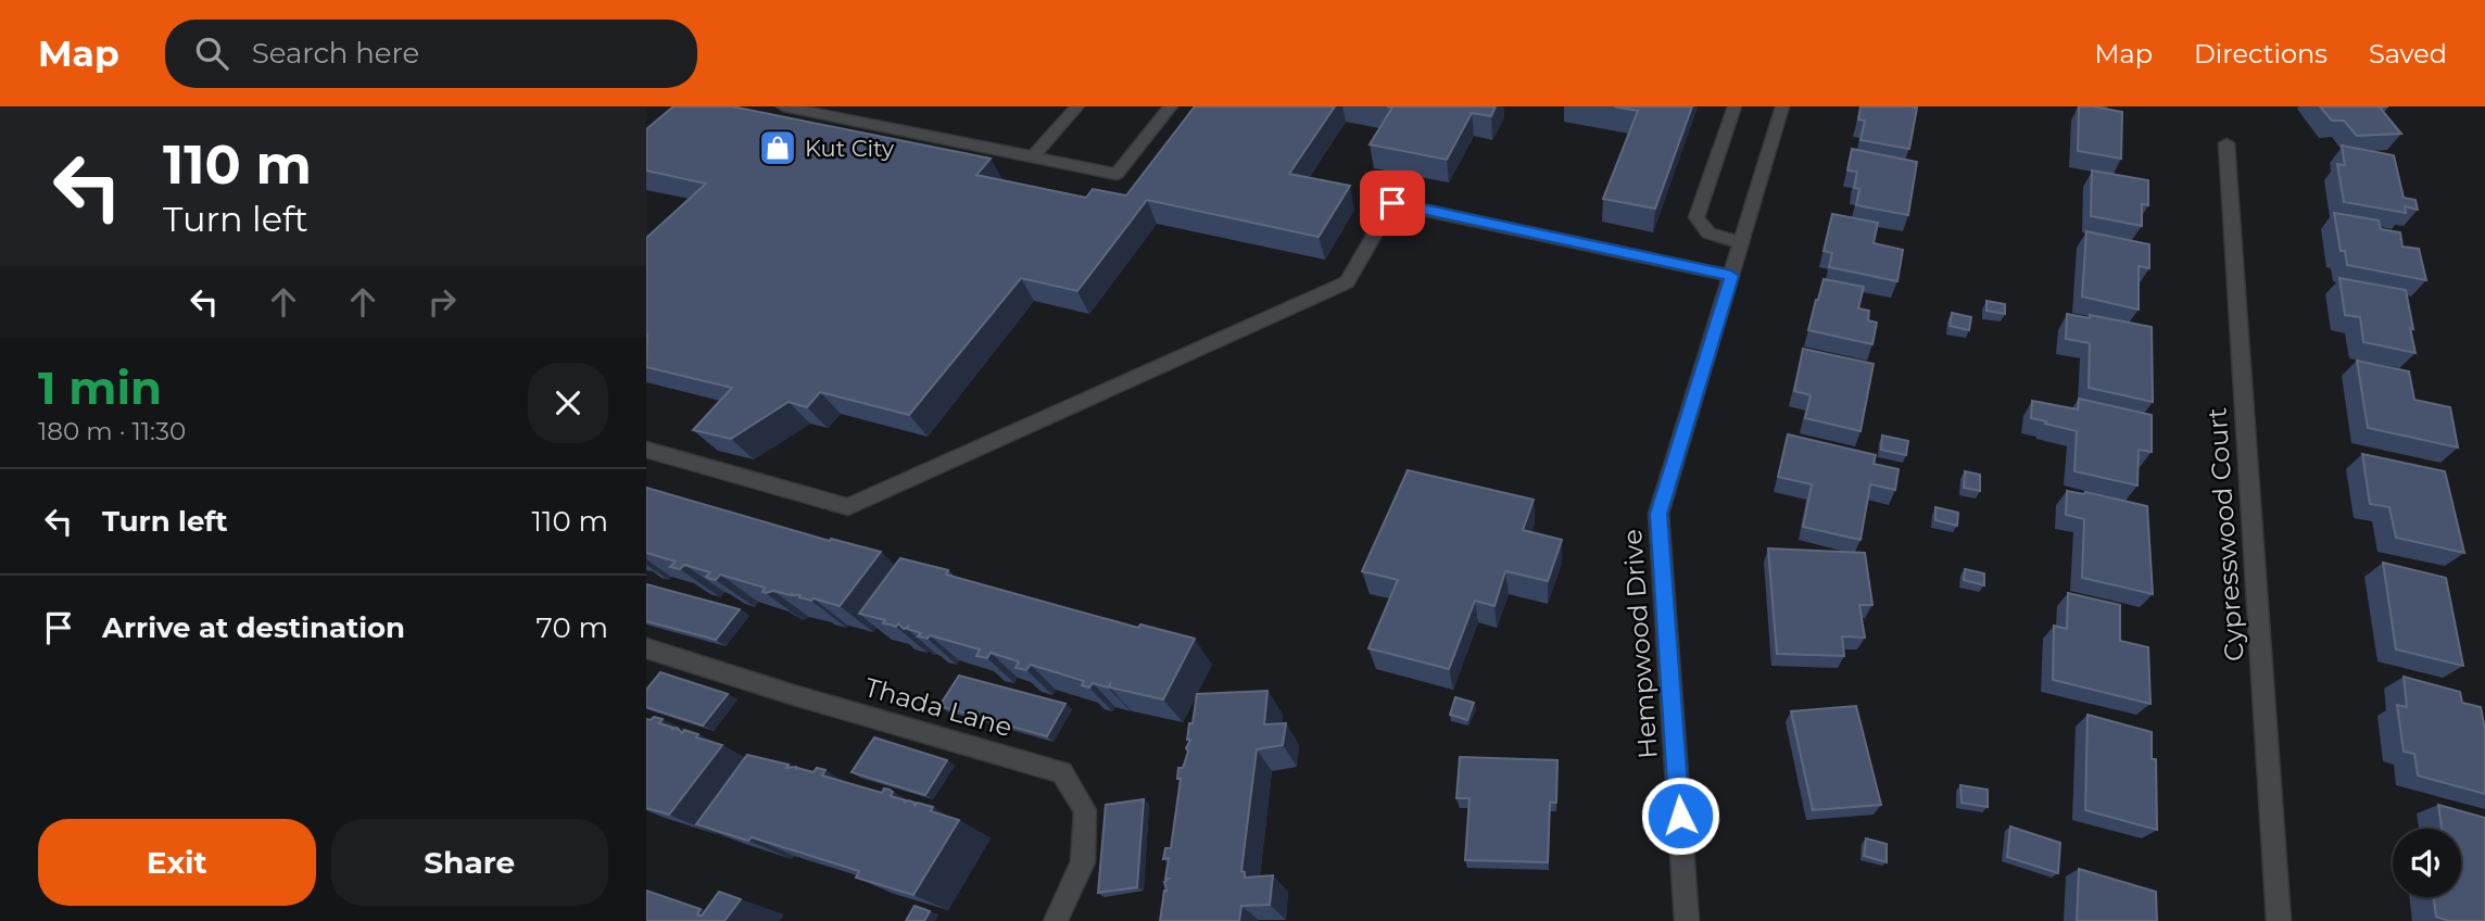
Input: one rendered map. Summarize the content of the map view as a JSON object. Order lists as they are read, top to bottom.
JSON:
{
  "streets": {
    "street": ["Cypresswood Court", "Hempwood Drive", "Thada Lane"]
  },
  "places": {
    "shop": ["Kut City"]
  },
  "page": {
    "header": "Map",
    "search": "Search here",
    "nav": ["Map", "Directions", "Saved"],
    "turn": ["110 m", "Turn left"],
    "heading": ["1 min", "180 m · 11:30"],
    "list": [
      {
        "name": "Turn left",
        "value": "110 m"
      },
      {
        "name": "Arrive at destination",
        "value": "70 m"
      }
    ],
    "buttons": ["Exit", "Share"]
  }
}
